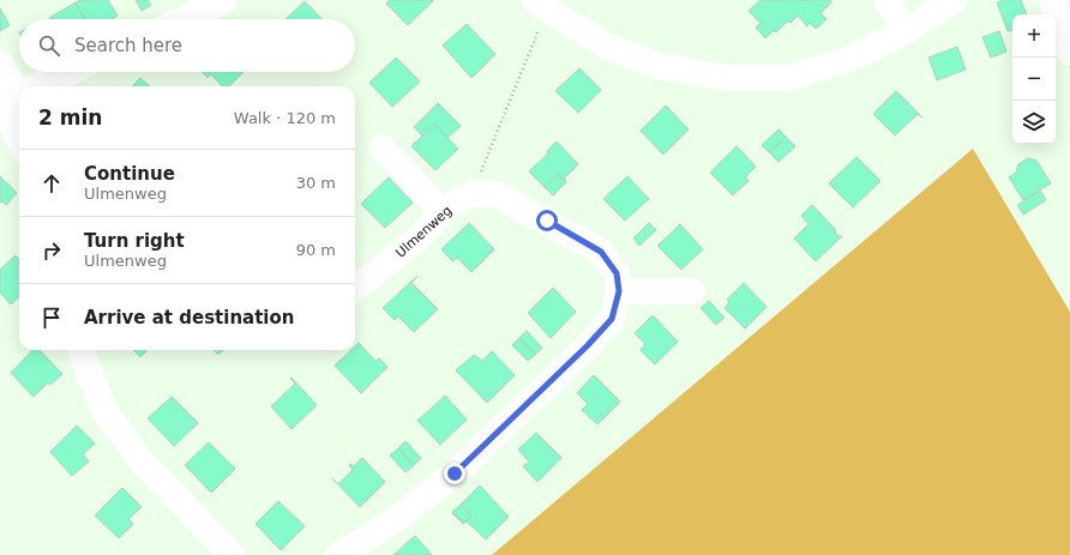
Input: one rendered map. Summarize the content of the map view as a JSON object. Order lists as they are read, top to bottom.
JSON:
{
  "streets": {
    "street": ["Ulmenweg"]
  },
  "page": {
    "map_buttons": ["+", "−"],
    "search": "Search here",
    "heading": ["2 min", "Walk · 120 m"],
    "list": [
      ["Continue", "Ulmenweg", "30 m"],
      ["Turn right", "Ulmenweg", "90 m"],
      "Arrive at destination"
    ]
  }
}
